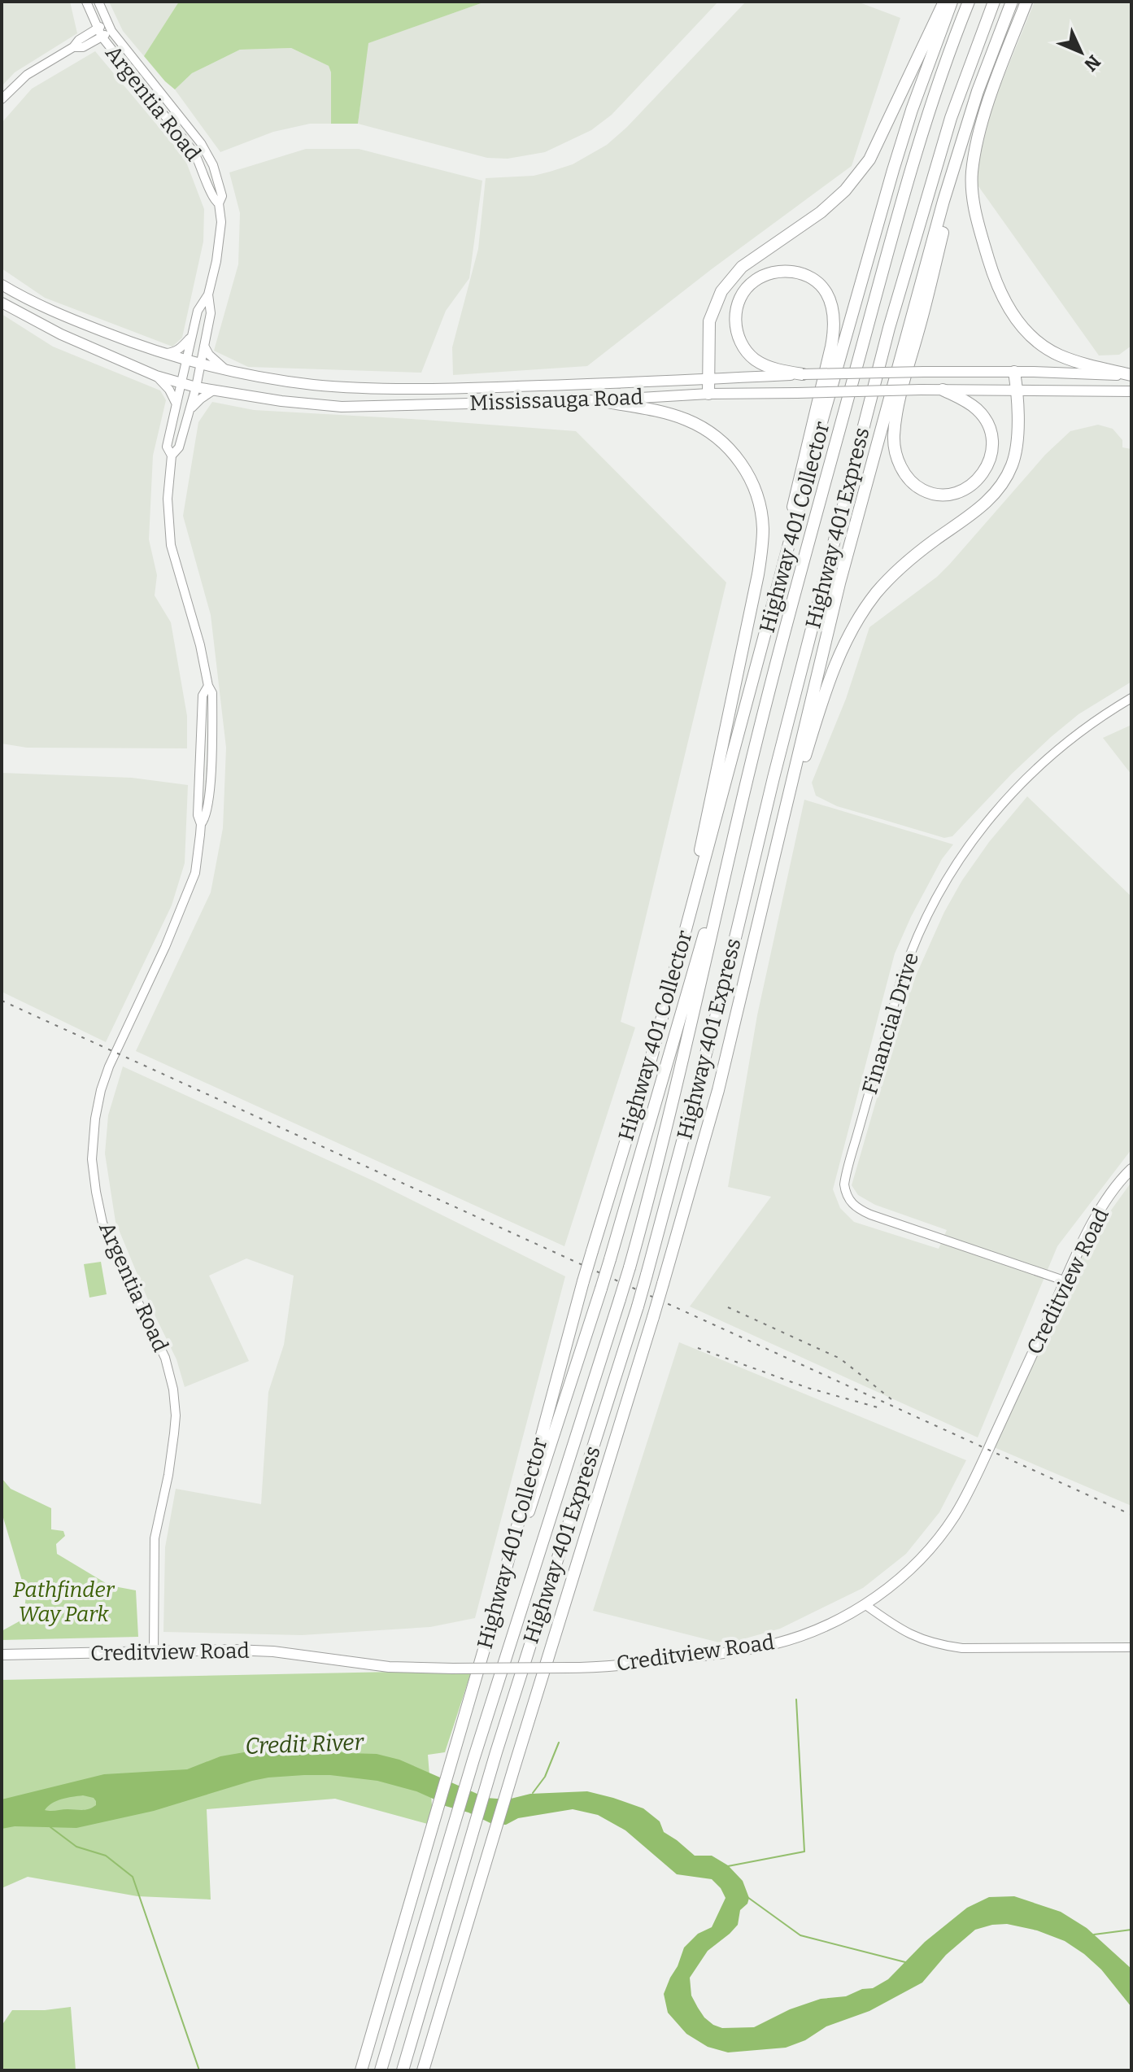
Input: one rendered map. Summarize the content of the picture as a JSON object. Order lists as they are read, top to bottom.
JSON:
{
  "streets": {
    "highway": ["Highway 401 Collector", "Highway 401 Express"],
    "main road": ["Mississauga Road", "Creditview Road"],
    "street": ["Argentia Road", "Financial Drive"]
  },
  "crossings": [
    ["Argentia Road", "Mississauga Road"],
    ["Argentia Road", "Creditview Road"],
    ["Financial Drive", "Creditview Road"]
  ],
  "water": ["Credit River"],
  "parks": ["Pathfinder Way Park"],
  "north": "bottom right"
}
